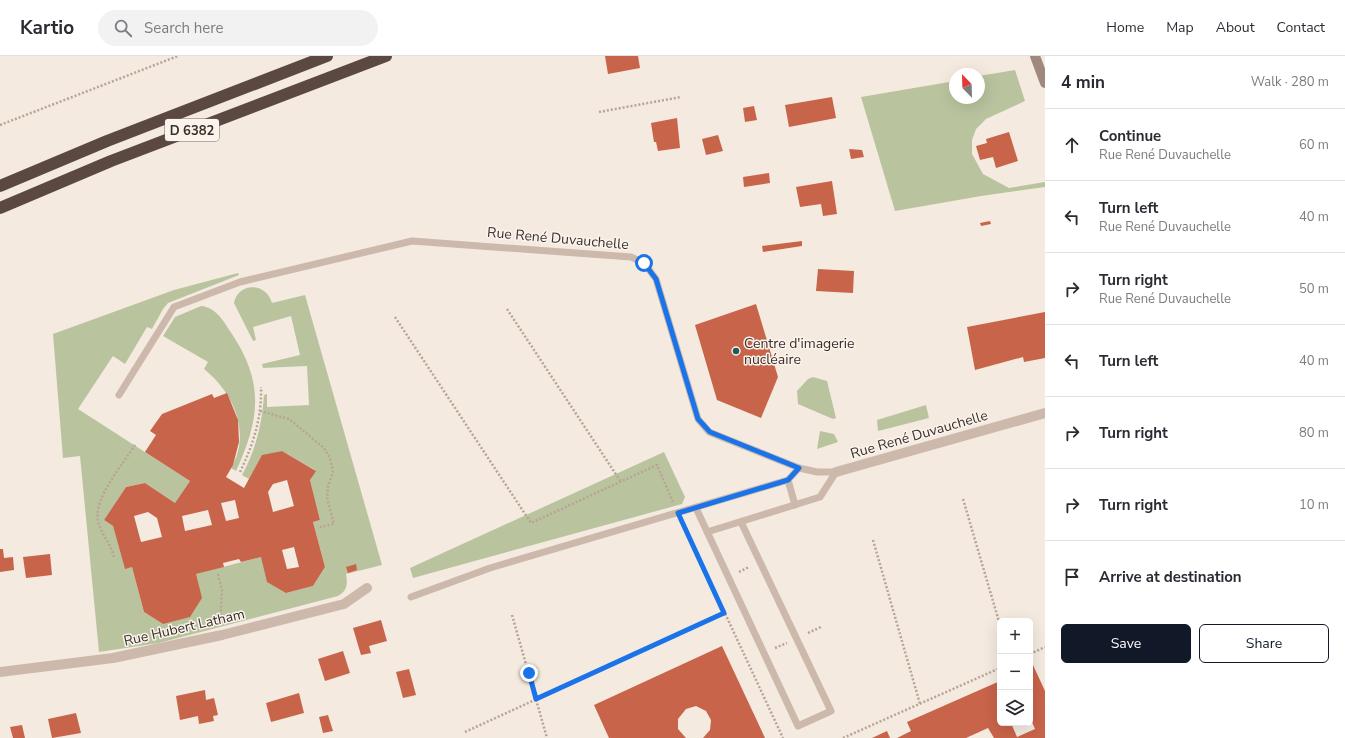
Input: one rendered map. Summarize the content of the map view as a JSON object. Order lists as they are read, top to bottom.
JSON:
{
  "streets": {
    "highway": ["D 6382"],
    "street": ["Rue René Duvauchelle", "Rue Hubert Latham"]
  },
  "places": ["Centre d'imagerie nucléaire"],
  "north": "top left",
  "page": {
    "header": "Kartio",
    "search": "Search here",
    "nav": [
      "Home",
      "Map",
      "About",
      "Contact"
    ],
    "heading": ["4 min", "Walk · 280 m"],
    "list": [
      ["Continue", "Rue René Duvauchelle", "60 m"],
      ["Turn left", "Rue René Duvauchelle", "40 m"],
      ["Turn right", "Rue René Duvauchelle", "50 m"],
      ["Turn left", "40 m"],
      ["Turn right", "80 m"],
      ["Turn right", "10 m"],
      "Arrive at destination"
    ],
    "buttons": ["Save", "Share"],
    "map_buttons": ["+", "−"]
  }
}
